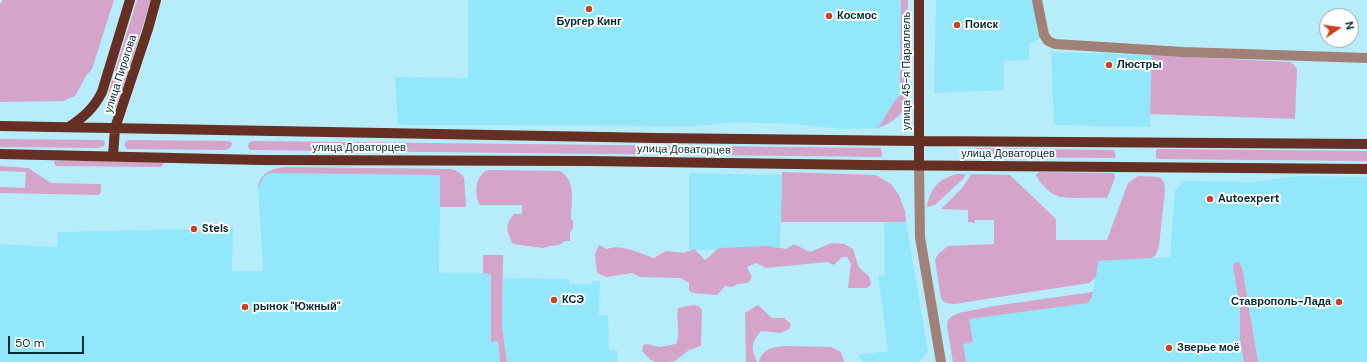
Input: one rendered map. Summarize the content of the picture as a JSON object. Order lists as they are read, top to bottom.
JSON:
{
  "streets": {
    "main road": ["улица 45-я Параллель", "улица Пирогова", "улица Доваторцев"]
  },
  "crossings": [
    ["улица 45-я Параллель", "улица Доваторцев"],
    ["улица Пирогова", "улица Доваторцев"]
  ],
  "places": [
    "Бургер Кинг",
    "Космос",
    "Поиск",
    "Люстры",
    "Autoexpert",
    "Stels",
    "КСЭ",
    "Ставрополь-Лада",
    "рынок \"Южный\"",
    "Зверье моё"
  ],
  "scale_bar": "50 m",
  "north": "right"
}
